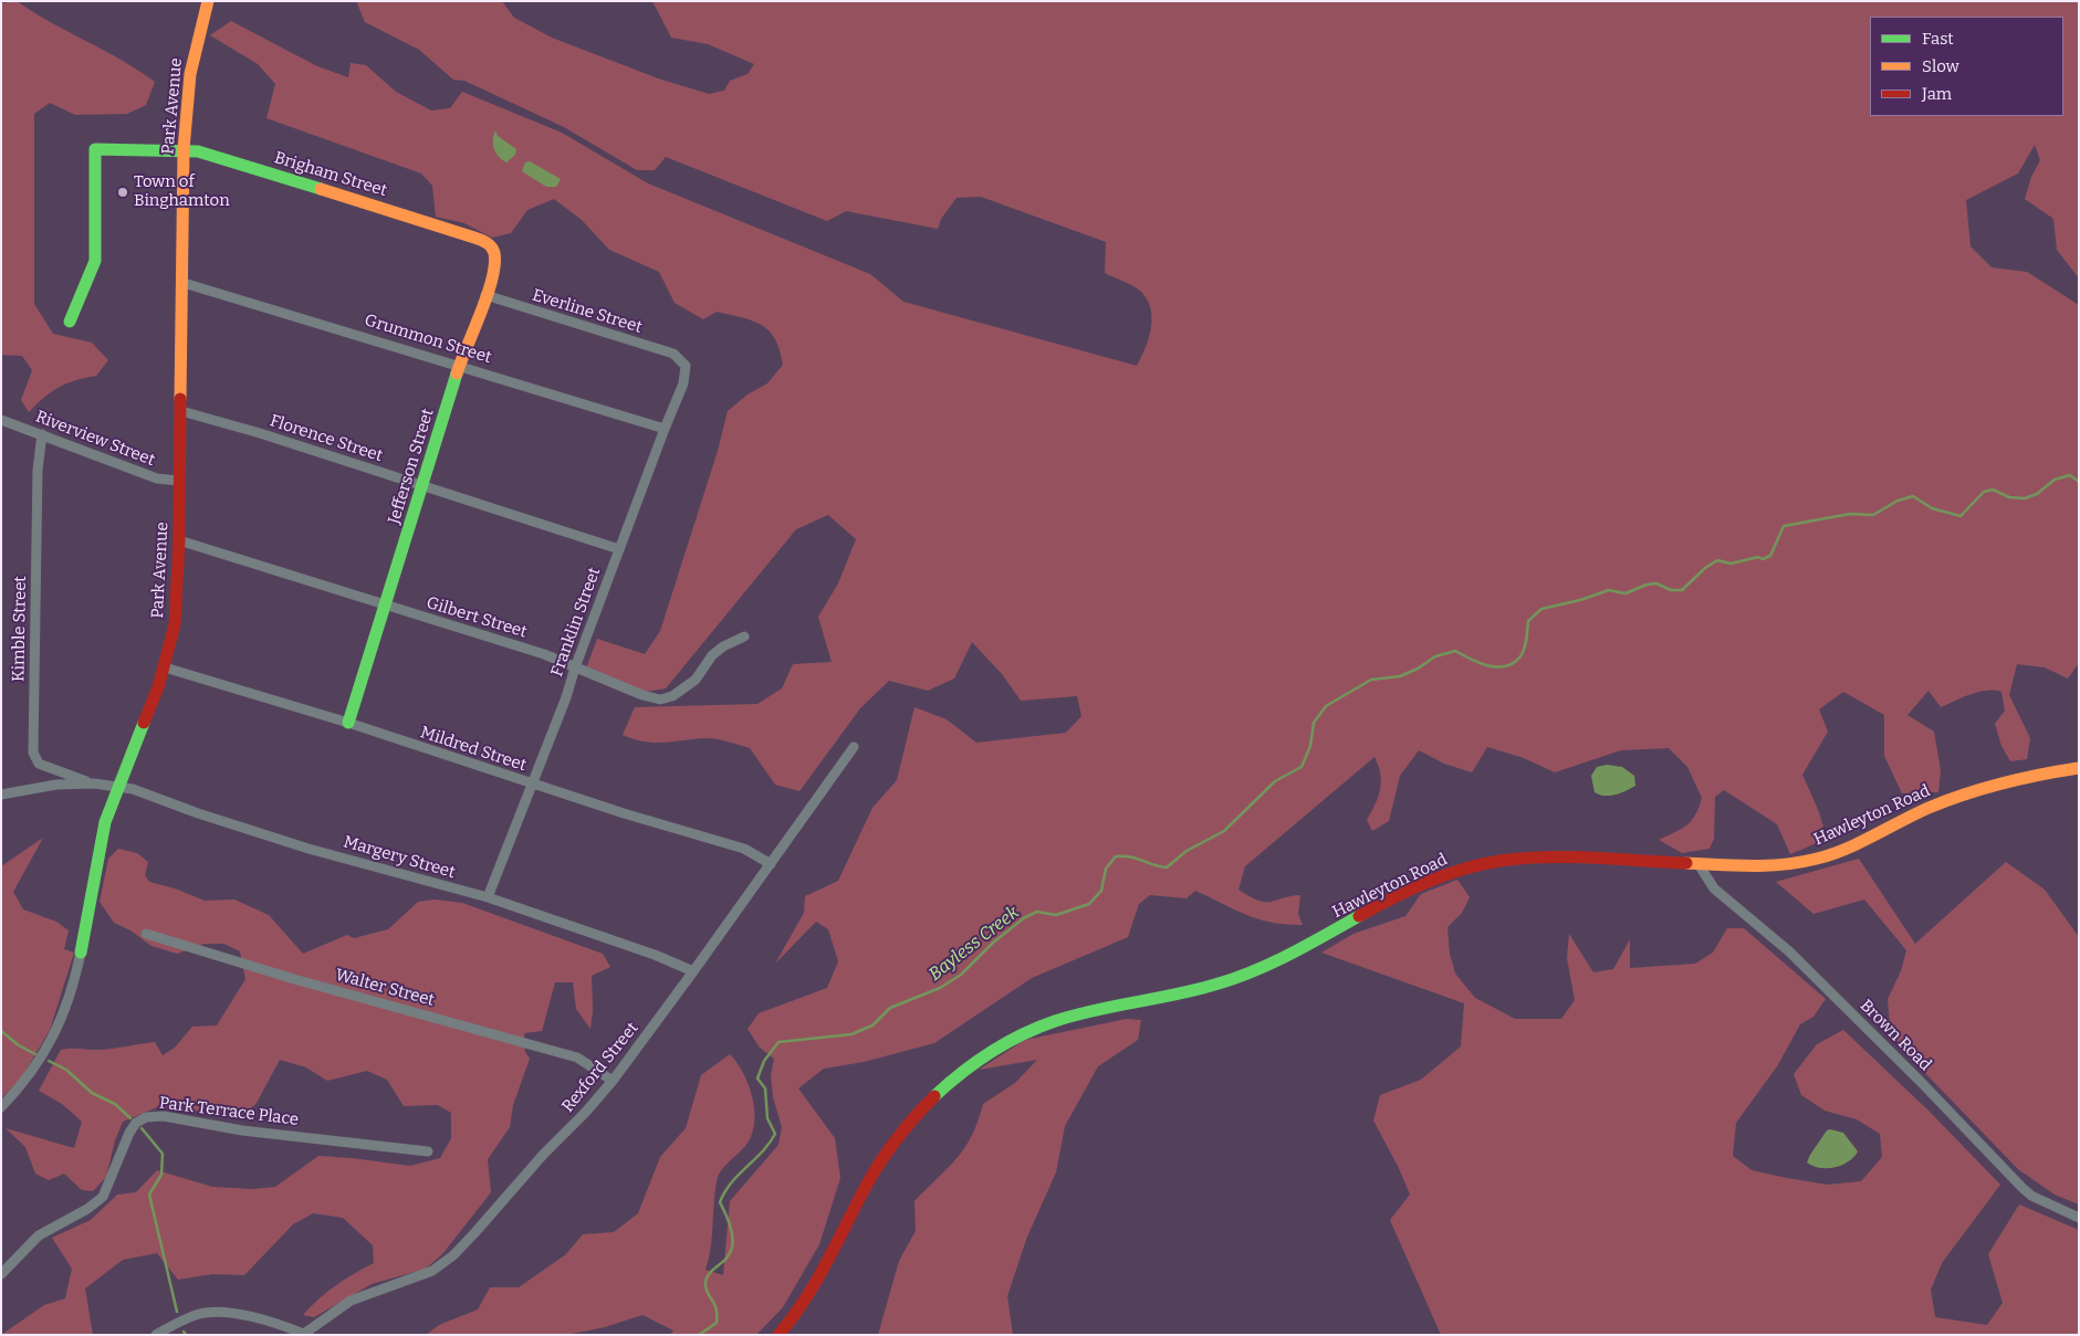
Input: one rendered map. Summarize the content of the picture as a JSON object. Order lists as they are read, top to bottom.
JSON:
{
  "streets": {
    "street": [
      "Park Avenue",
      "Brigham Street",
      "Everline Street",
      "Grummon Street",
      "Riverview Street",
      "Florence Street",
      "Jefferson Street",
      "Gilbert Street",
      "Franklin Street",
      "Kimble Street",
      "Mildred Street",
      "Hawleyton Road",
      "Margery Street",
      "Walter Street",
      "Brown Road",
      "Rexford Street",
      "Park Terrace Place"
    ]
  },
  "crossings": [
    ["Park Avenue", "Brigham Street"],
    ["Park Avenue", "Grummon Street"],
    ["Park Avenue", "Riverview Street"],
    ["Park Avenue", "Florence Street"],
    ["Park Avenue", "Gilbert Street"],
    ["Park Avenue", "Mildred Street"],
    ["Park Avenue", "Margery Street"],
    ["Brigham Street", "Jefferson Street"],
    ["Everline Street", "Jefferson Street"],
    ["Everline Street", "Franklin Street"],
    ["Grummon Street", "Jefferson Street"],
    ["Grummon Street", "Franklin Street"],
    ["Riverview Street", "Kimble Street"],
    ["Florence Street", "Jefferson Street"],
    ["Florence Street", "Franklin Street"],
    ["Jefferson Street", "Gilbert Street"],
    ["Jefferson Street", "Mildred Street"],
    ["Gilbert Street", "Franklin Street"],
    ["Franklin Street", "Mildred Street"],
    ["Franklin Street", "Margery Street"],
    ["Kimble Street", "Margery Street"],
    ["Mildred Street", "Rexford Street"],
    ["Hawleyton Road", "Brown Road"],
    ["Margery Street", "Rexford Street"],
    ["Walter Street", "Rexford Street"]
  ],
  "water": ["Bayless Creek"],
  "places": ["Town of Binghamton"],
  "legend": ["Fast", "Slow", "Jam"]
}
